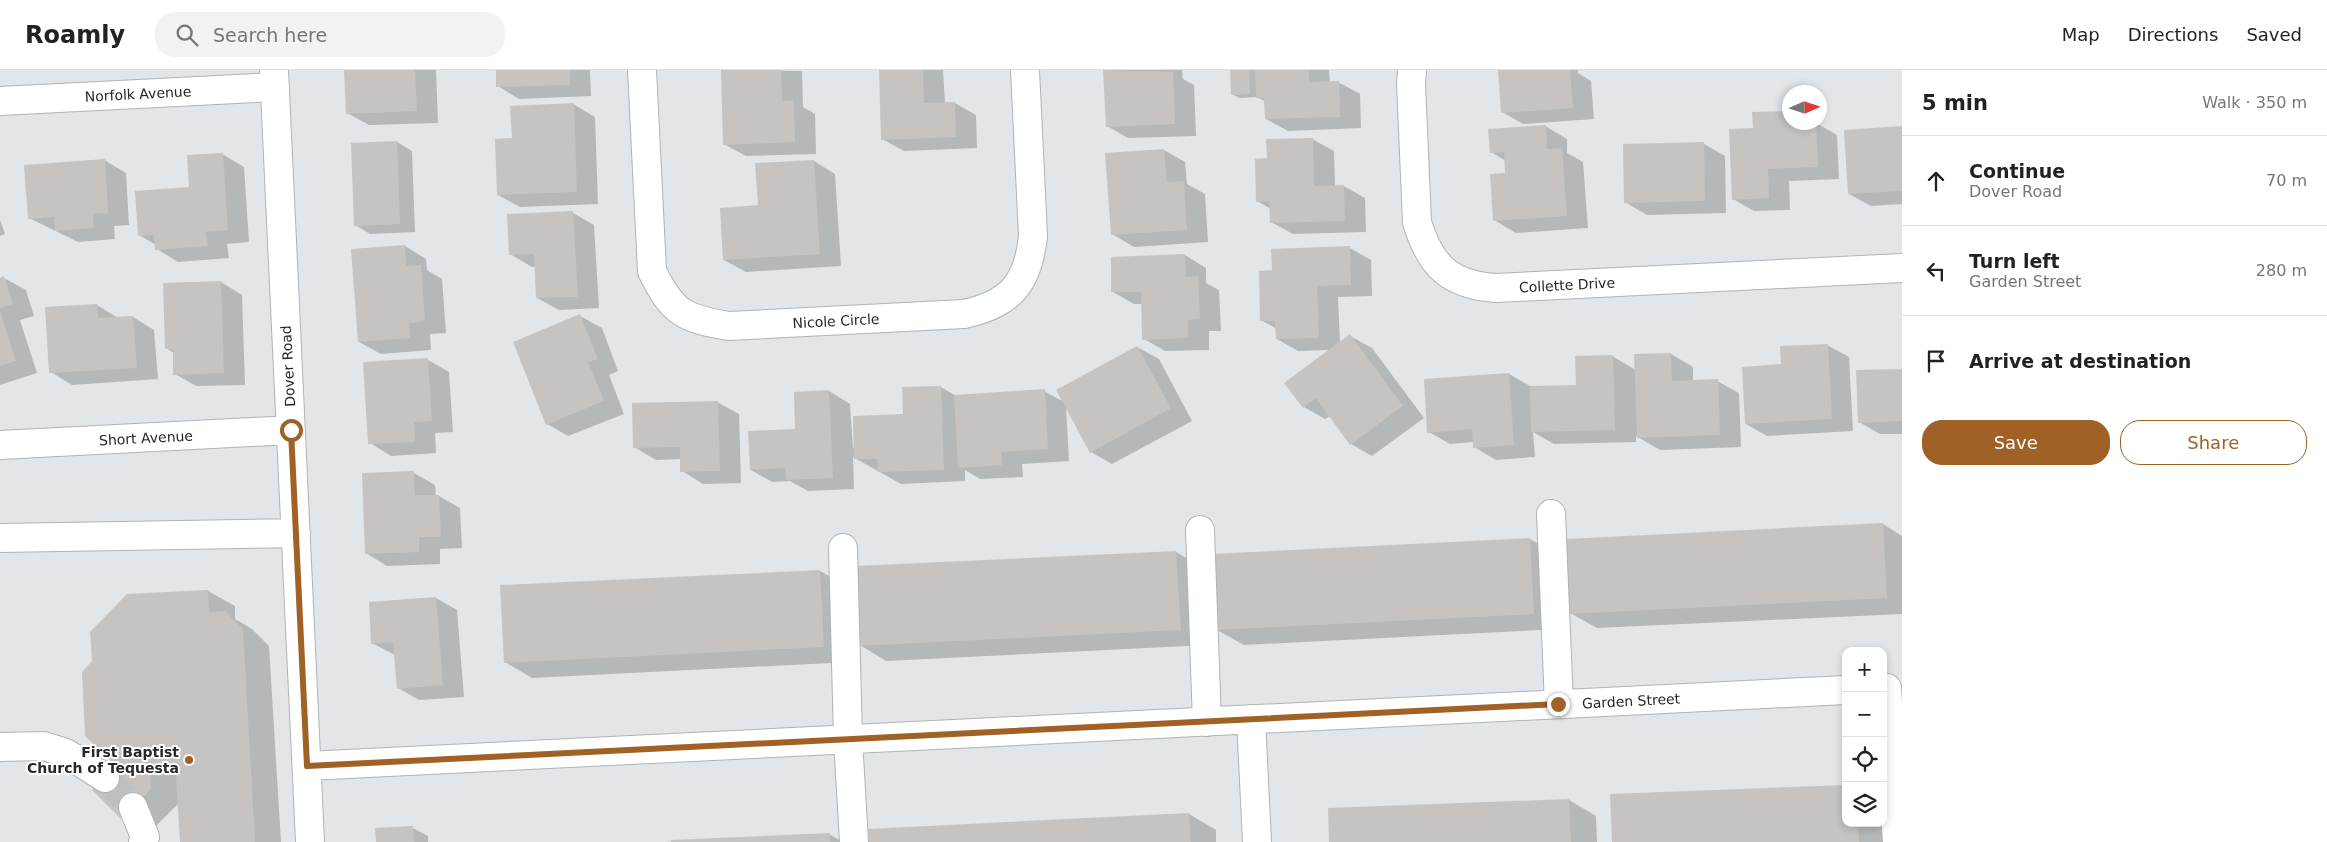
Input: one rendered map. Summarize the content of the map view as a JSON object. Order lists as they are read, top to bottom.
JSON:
{
  "streets": {
    "street": [
      "Norfolk Avenue",
      "Collette Drive",
      "Nicole Circle",
      "Dover Road",
      "Short Avenue",
      "Garden Street"
    ]
  },
  "crossings": [
    ["Norfolk Avenue", "Dover Road"],
    ["Dover Road", "Short Avenue"],
    ["Dover Road", "Garden Street"]
  ],
  "places": ["First Baptist Church of Tequesta"],
  "north": "right",
  "page": {
    "header": "Roamly",
    "search": "Search here",
    "nav": ["Map", "Directions", "Saved"],
    "heading": ["5 min", "Walk · 350 m"],
    "list": [
      ["Continue", "Dover Road", "70 m"],
      ["Turn left", "Garden Street", "280 m"],
      "Arrive at destination"
    ],
    "buttons": ["Save", "Share"],
    "map_buttons": ["+", "−"]
  }
}
